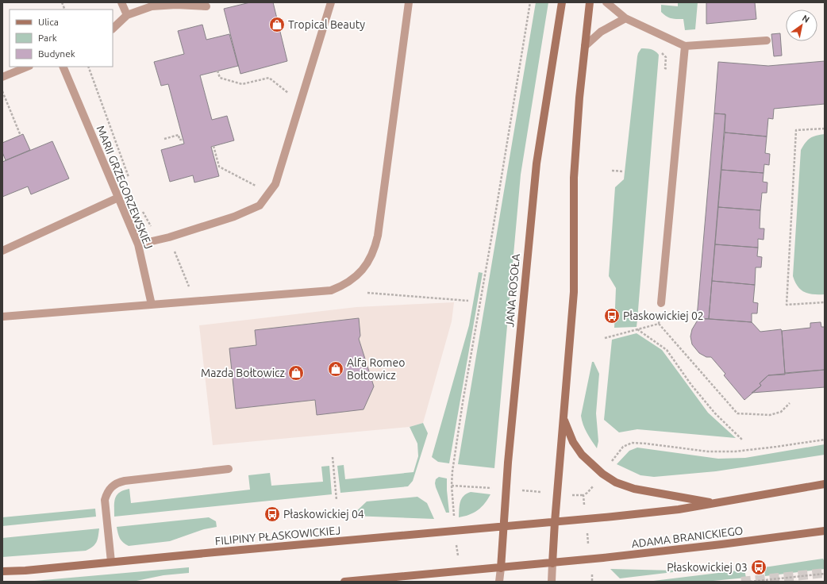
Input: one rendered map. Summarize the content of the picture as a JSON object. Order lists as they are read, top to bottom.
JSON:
{
  "streets": {
    "main road": ["JANA ROSOŁA", "FILIPINY PŁASKOWICKIEJ", "ADAMA BRANICKIEGO"],
    "street": ["MARII GRZEGORZEWSKIEJ"]
  },
  "crossings": [
    ["JANA ROSOŁA", "FILIPINY PŁASKOWICKIEJ"]
  ],
  "places": {
    "shop": ["Tropical Beauty", "Alfa Romeo Bołtowicz", "Mazda Bołtowicz"],
    "bus stop": ["Płaskowickiej 02", "Płaskowickiej 04", "Płaskowickiej 03"]
  },
  "legend": ["Ulica", "Park", "Budynek"],
  "north": "top right"
}
